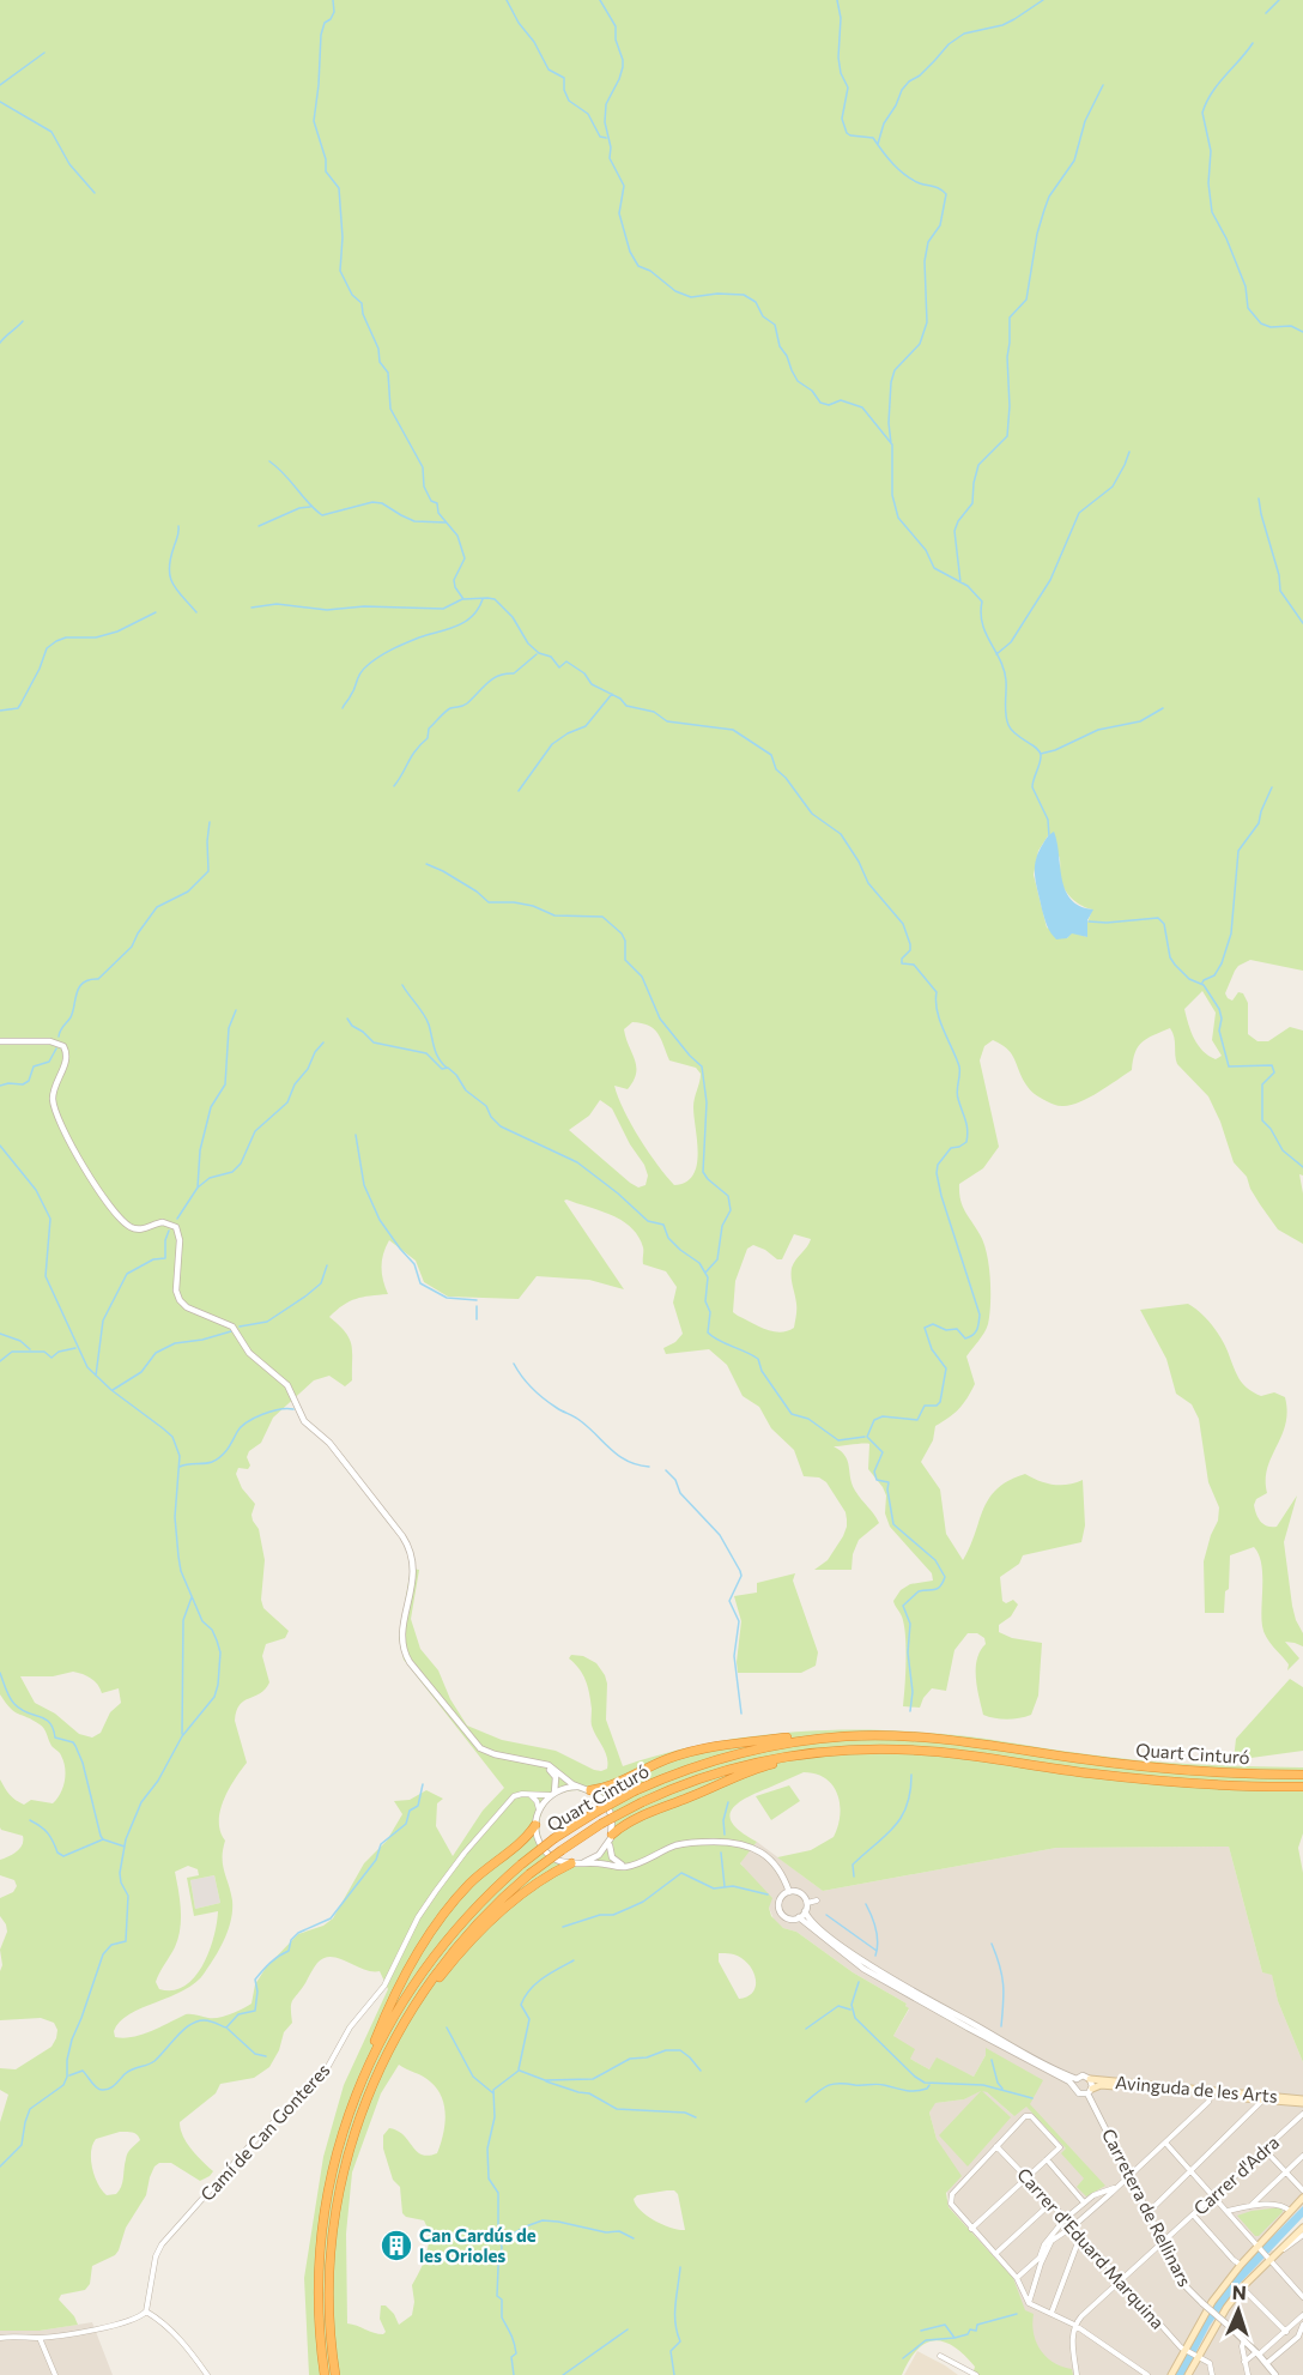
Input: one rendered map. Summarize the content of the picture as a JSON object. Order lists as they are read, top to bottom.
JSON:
{
  "streets": {
    "highway": ["Quart Cinturó"],
    "main road": ["Avinguda de les Arts"],
    "street": [
      "Camí de Can Gonteres",
      "Carrer d'Adra",
      "Carretera de Rellinars",
      "Carrer d'Eduard Marquina"
    ]
  },
  "crossings": [
    ["Avinguda de les Arts", "Carretera de Rellinars"],
    ["Carrer d'Adra", "Carretera de Rellinars"],
    ["Carrer d'Adra", "Carrer d'Eduard Marquina"]
  ],
  "places": {
    "building": ["Can Cardús de les Orioles"]
  },
  "north": "top"
}
